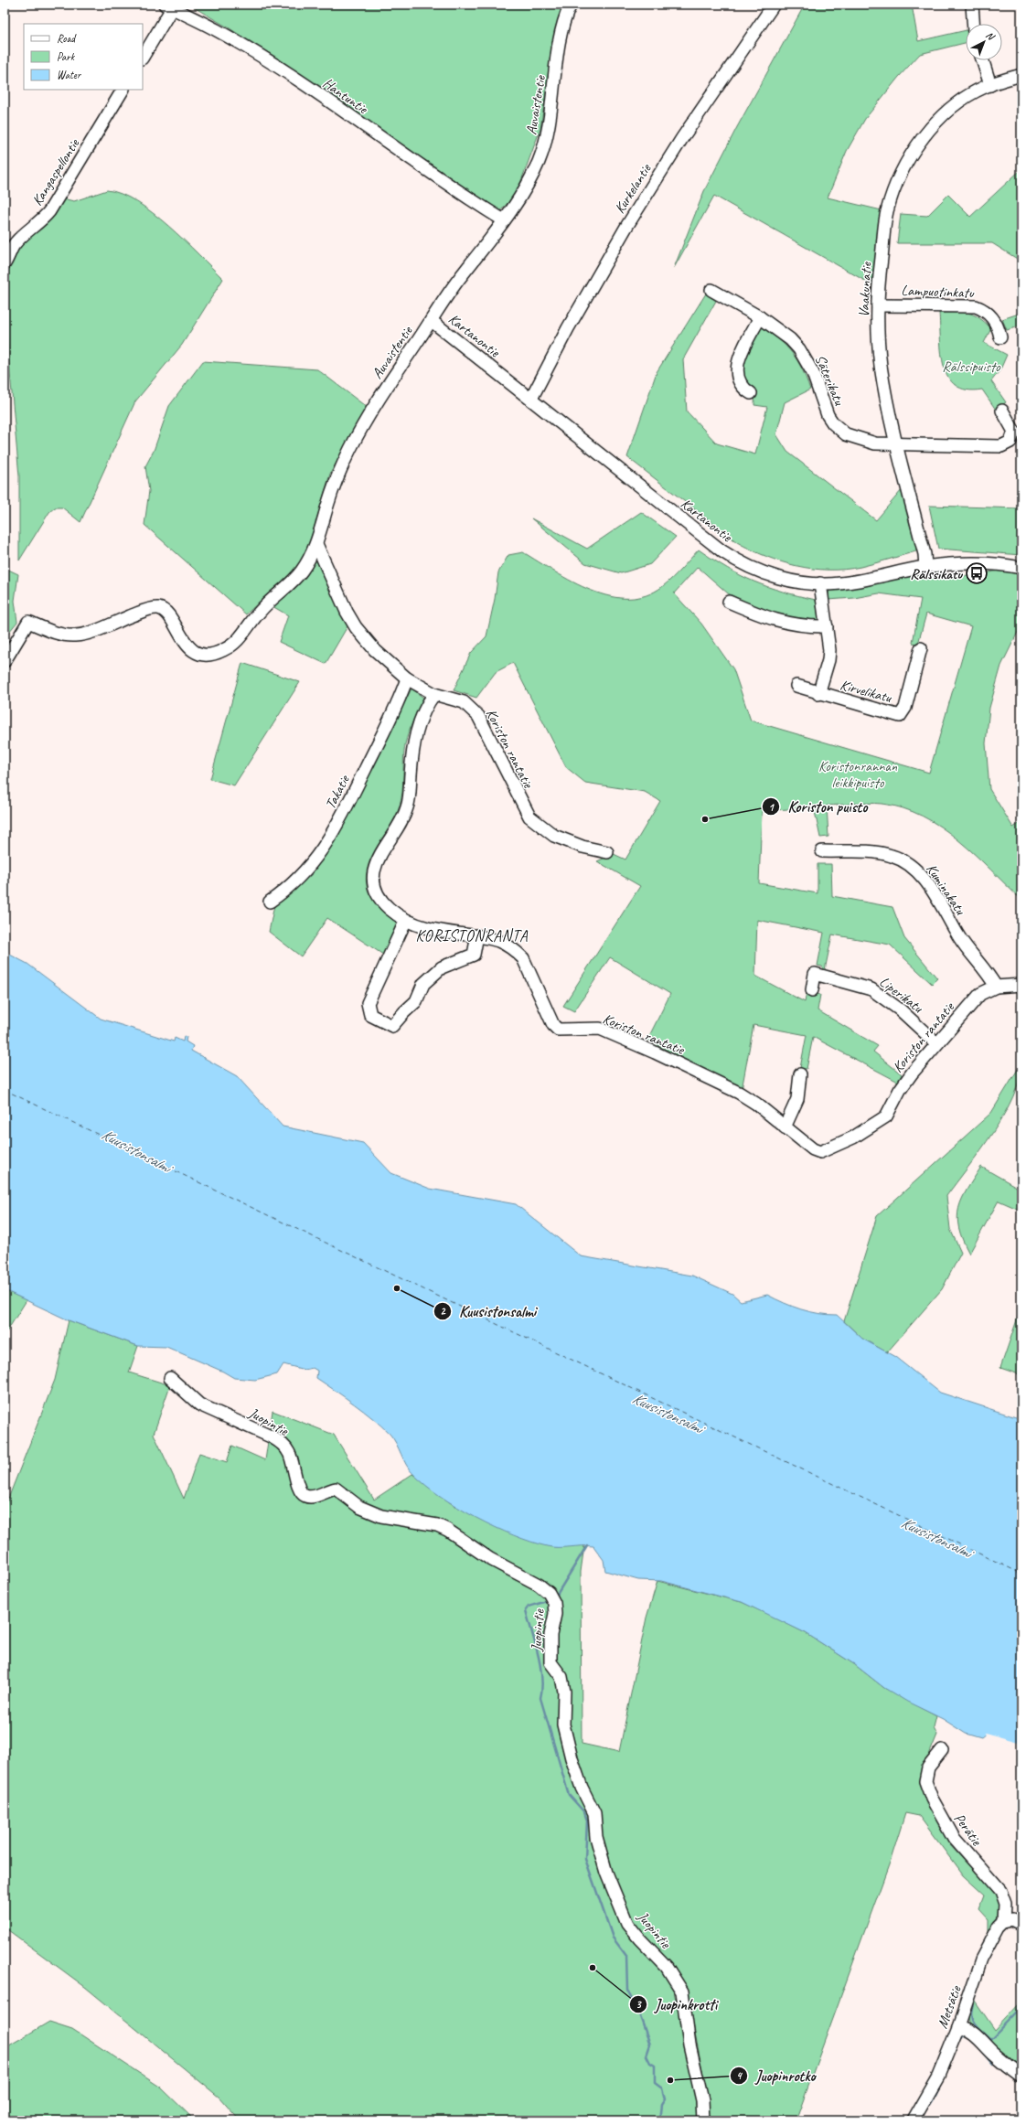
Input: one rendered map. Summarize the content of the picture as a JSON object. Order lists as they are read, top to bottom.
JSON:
{
  "streets": {
    "street": [
      "Hantuntie",
      "Auvaistentie",
      "Kangaspellontie",
      "Kurkelantie",
      "Vaakunatie",
      "Lampuotinkatu",
      "Kartanontie",
      "Säterikatu",
      "Kirvelikatu",
      "Koriston rantatie",
      "Takatie",
      "Kuminakatu",
      "Liperikatu",
      "Juopintie",
      "Perätie",
      "Metsätie"
    ]
  },
  "crossings": [
    ["Hantuntie", "Auvaistentie"],
    ["Auvaistentie", "Kartanontie"],
    ["Kurkelantie", "Kartanontie"],
    ["Vaakunatie", "Lampuotinkatu"],
    ["Vaakunatie", "Kartanontie"],
    ["Vaakunatie", "Säterikatu"],
    ["Kartanontie", "Kirvelikatu"],
    ["Koriston rantatie", "Kuminakatu"],
    ["Koriston rantatie", "Liperikatu"],
    ["Perätie", "Metsätie"]
  ],
  "districts": ["KORISTONRANTA"],
  "water": ["Kuusistonsalmi"],
  "parks": ["Rälssipuisto", "Koristonrannan leikkipuisto"],
  "places": {
    "bus stop": ["Rälssikatu"],
    "other": [
      "Koriston puisto",
      "Kuusistonsalmi",
      "Juopinkrotti",
      "Juopinrotko"
    ]
  },
  "legend": ["Road", "Park", "Water"],
  "north": "top right"
}
